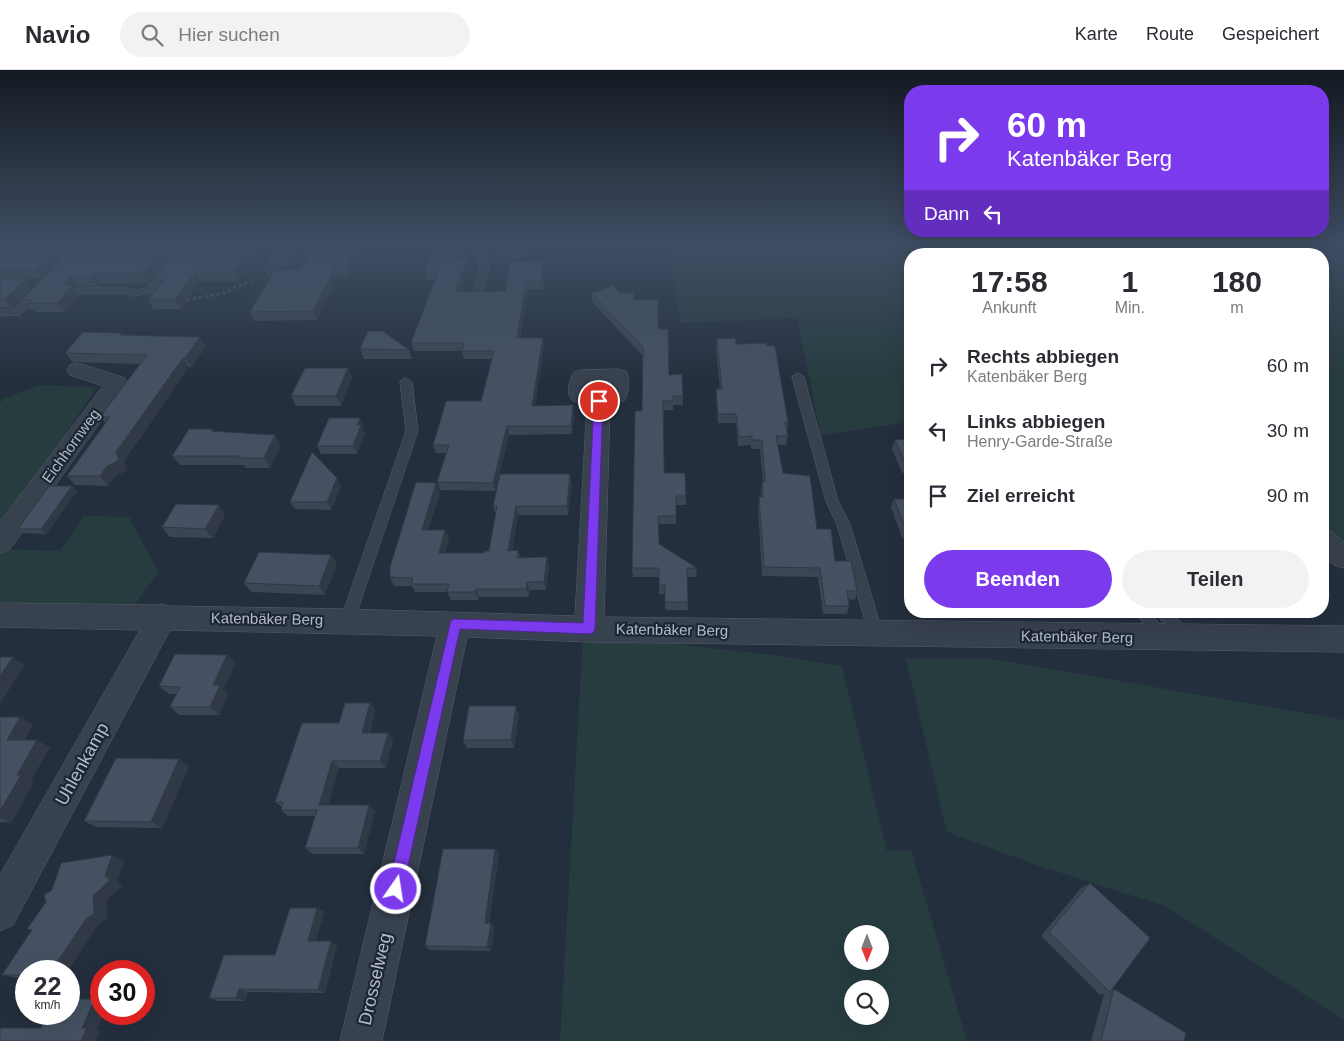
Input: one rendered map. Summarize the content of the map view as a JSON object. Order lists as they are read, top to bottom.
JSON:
{
  "streets": {
    "street": [
      "Eichhornweg",
      "Katenbäker Berg",
      "Uhlenkamp",
      "Drosselweg"
    ]
  },
  "crossings": [
    ["Katenbäker Berg", "Uhlenkamp"],
    ["Katenbäker Berg", "Drosselweg"]
  ],
  "north": "bottom",
  "page": {
    "header": "Navio",
    "search": "Hier suchen",
    "nav": ["Karte", "Route", "Gespeichert"],
    "turn": ["60 m", "Katenbäker Berg"],
    "then": "Dann",
    "eta": [
      "17:58",
      "Ankunft",
      "1",
      "Min.",
      "180",
      "m"
    ],
    "list": [
      {
        "name": "Rechts abbiegen",
        "note": "Katenbäker Berg",
        "value": "60 m"
      },
      {
        "name": "Links abbiegen",
        "note": "Henry-Garde-Straße",
        "value": "30 m"
      },
      {
        "name": "Ziel erreicht",
        "value": "90 m"
      }
    ],
    "buttons": ["Beenden", "Teilen"],
    "speed": "22 km/h",
    "limit": "30"
  }
}
